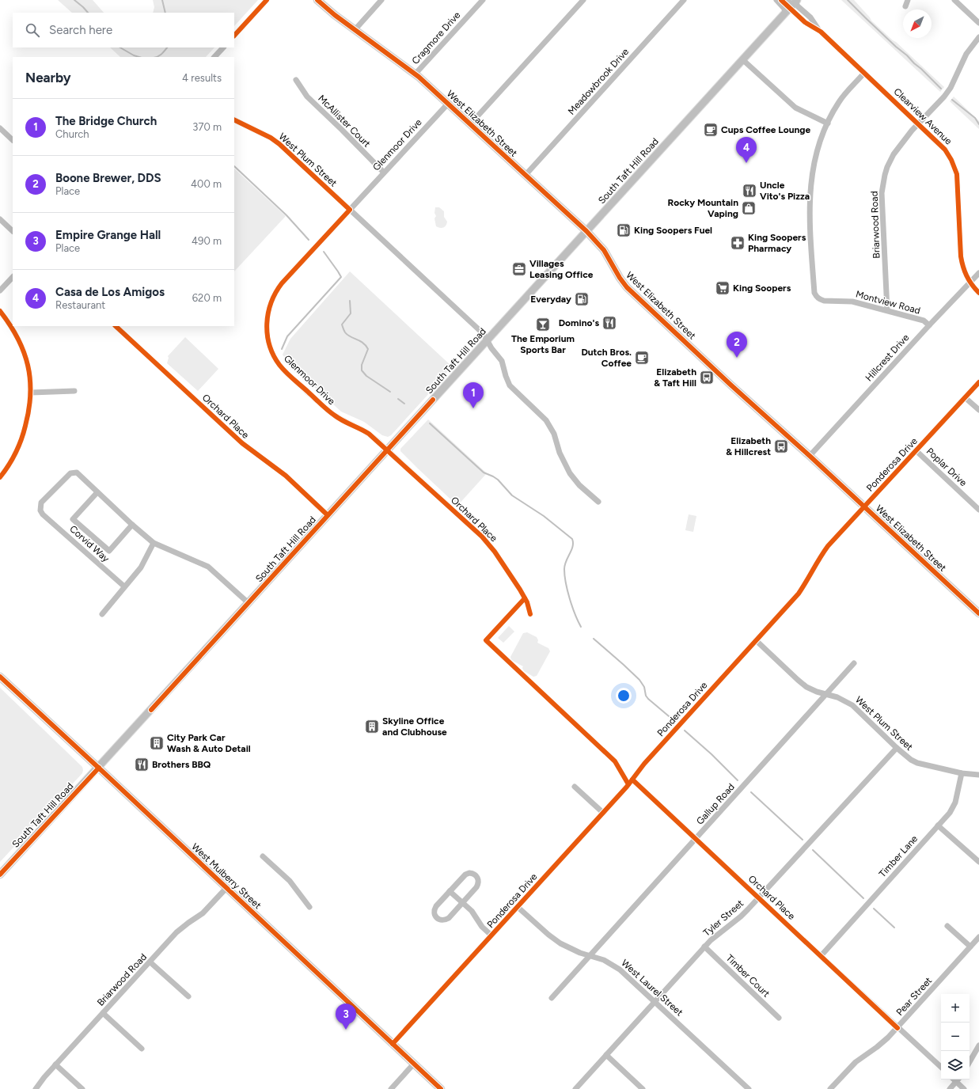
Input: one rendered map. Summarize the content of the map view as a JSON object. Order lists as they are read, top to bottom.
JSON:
{
  "streets": {
    "main road": ["West Elizabeth Street", "South Taft Hill Road", "West Mulberry Street"],
    "street": [
      "Cragmore Drive",
      "Meadowbrook Drive",
      "Clearview Avenue",
      "McAllister Court",
      "Glenmoor Drive",
      "West Plum Street",
      "Briarwood Road",
      "Montview Road",
      "Hillcrest Drive",
      "Orchard Place",
      "Ponderosa Drive",
      "Poplar Drive",
      "Corvid Way",
      "Gallup Road",
      "Timber Lane",
      "Tyler Street",
      "Timber Court",
      "West Laurel Street",
      "Pear Street"
    ]
  },
  "crossings": [
    ["Cragmore Drive", "West Elizabeth Street"],
    ["Meadowbrook Drive", "West Elizabeth Street"],
    ["Clearview Avenue", "South Taft Hill Road"],
    ["Clearview Avenue", "Briarwood Road"],
    ["Clearview Avenue", "Montview Road"],
    ["Clearview Avenue", "Hillcrest Drive"],
    ["McAllister Court", "Glenmoor Drive"],
    ["West Elizabeth Street", "Glenmoor Drive"],
    ["West Elizabeth Street", "South Taft Hill Road"],
    ["West Elizabeth Street", "Hillcrest Drive"],
    ["West Elizabeth Street", "Ponderosa Drive"],
    ["Glenmoor Drive", "West Plum Street"],
    ["Glenmoor Drive", "South Taft Hill Road"],
    ["Glenmoor Drive", "Orchard Place"],
    ["West Plum Street", "South Taft Hill Road"],
    ["West Plum Street", "Ponderosa Drive"],
    ["West Plum Street", "Gallup Road"],
    ["West Plum Street", "Timber Lane"],
    ["West Plum Street", "Tyler Street"],
    ["South Taft Hill Road", "Orchard Place"],
    ["South Taft Hill Road", "West Mulberry Street"],
    ["Briarwood Road", "Montview Road"],
    ["Briarwood Road", "West Mulberry Street"],
    ["Montview Road", "Hillcrest Drive"],
    ["Orchard Place", "Ponderosa Drive"],
    ["Orchard Place", "Gallup Road"],
    ["Orchard Place", "Timber Lane"],
    ["Orchard Place", "Tyler Street"],
    ["Orchard Place", "Pear Street"],
    ["Ponderosa Drive", "Poplar Drive"],
    ["Ponderosa Drive", "West Mulberry Street"],
    ["Ponderosa Drive", "West Laurel Street"],
    ["Gallup Road", "West Laurel Street"],
    ["Tyler Street", "Timber Court"],
    ["Tyler Street", "West Laurel Street"]
  ],
  "places": {
    "cafe": ["Cups Coffee Lounge", "Dutch Bros. Coffee"],
    "restaurant": ["Uncle Vito's Pizza", "Domino's", "Brothers BBQ"],
    "shop": ["Rocky Mountain Vaping"],
    "fuel station": ["King Soopers Fuel", "Everyday"],
    "pharmacy": ["King Soopers Pharmacy"],
    "office": ["Villages Leasing Office"],
    "supermarket": ["King Soopers"],
    "bar": ["The Emporium Sports Bar"],
    "bus stop": ["Elizabeth & Taft Hill", "Elizabeth & Hillcrest"],
    "building": ["Skyline Office and Clubhouse", "City Park Car Wash & Auto Detail"]
  },
  "north": "bottom left",
  "page": {
    "search": "Search here",
    "heading": ["Nearby", "4 results"],
    "list": [
      {
        "mark": "1",
        "name": "The Bridge Church",
        "note": "Church",
        "value": "370 m"
      },
      {
        "mark": "2",
        "name": "Boone Brewer, DDS",
        "note": "Place",
        "value": "400 m"
      },
      {
        "mark": "3",
        "name": "Empire Grange Hall",
        "note": "Place",
        "value": "490 m"
      },
      {
        "mark": "4",
        "name": "Casa de Los Amigos",
        "note": "Restaurant",
        "value": "620 m"
      }
    ],
    "pins": [
      "4",
      "2",
      "1",
      "3"
    ],
    "map_buttons": ["+", "−"]
  }
}
